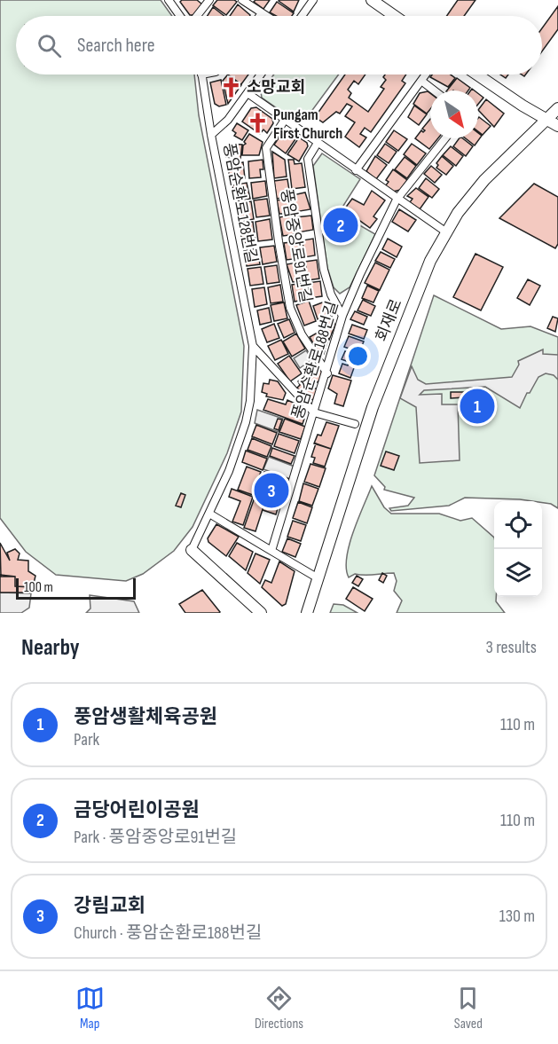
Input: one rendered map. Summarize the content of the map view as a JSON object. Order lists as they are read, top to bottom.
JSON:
{
  "streets": {
    "main road": ["풍암순환로128번길", "회재로"],
    "street": ["풍암중앙로91번길", "풍암순환로188번길"]
  },
  "crossings": [
    ["풍암중앙로91번길", "풍암순환로188번길"]
  ],
  "places": {
    "church": ["소망교회", "Pungam First Church"]
  },
  "scale_bar": "100 m",
  "north": "bottom right",
  "page": {
    "search": "Search here",
    "pins": ["2", "1", "3"],
    "scale": "100 m",
    "heading": ["Nearby", "3 results"],
    "list": [
      {
        "mark": "1",
        "name": "풍암생활체육공원",
        "note": "Park",
        "value": "110 m"
      },
      {
        "mark": "2",
        "name": "금당어린이공원",
        "note": "Park · 풍암중앙로91번길",
        "value": "110 m"
      },
      {
        "mark": "3",
        "name": "강림교회",
        "note": "Church · 풍암순환로188번길",
        "value": "130 m"
      }
    ],
    "nav": ["Map", "Directions", "Saved"]
  }
}
